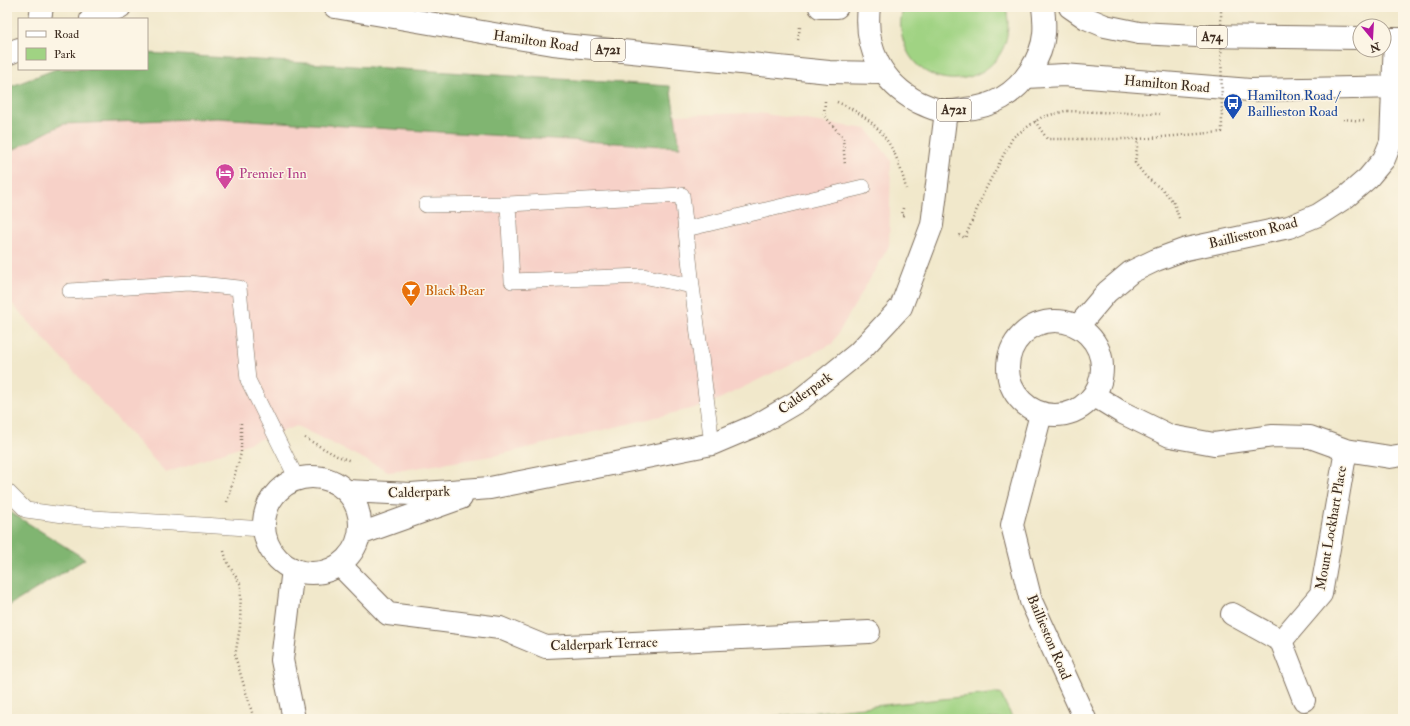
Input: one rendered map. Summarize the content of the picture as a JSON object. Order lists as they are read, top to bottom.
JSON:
{
  "streets": {
    "street": [
      "A74",
      "Hamilton Road",
      "A721",
      "Baillieston Road",
      "Calderpark",
      "Mount Lockhart Place",
      "Calderpark Terrace"
    ]
  },
  "crossings": [
    ["Hamilton Road", "A721"],
    ["Hamilton Road", "Baillieston Road"],
    ["A721", "Calderpark"],
    ["Calderpark", "Calderpark Terrace"]
  ],
  "places": {
    "bus stop": ["Hamilton Road / Baillieston Road"],
    "hotel": ["Premier Inn"],
    "bar": ["Black Bear"]
  },
  "legend": ["Road", "Park"],
  "north": "bottom"
}
